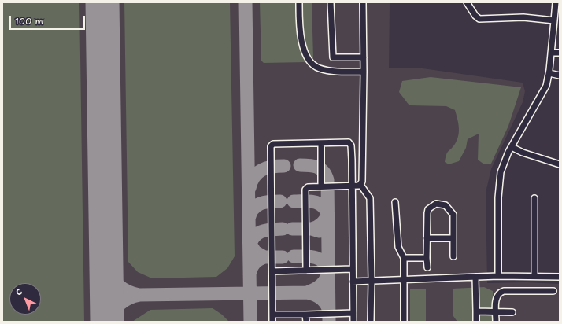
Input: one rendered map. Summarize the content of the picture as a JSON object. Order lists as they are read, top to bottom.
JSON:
{
  "scale_bar": "100 m",
  "north": "top left"
}
